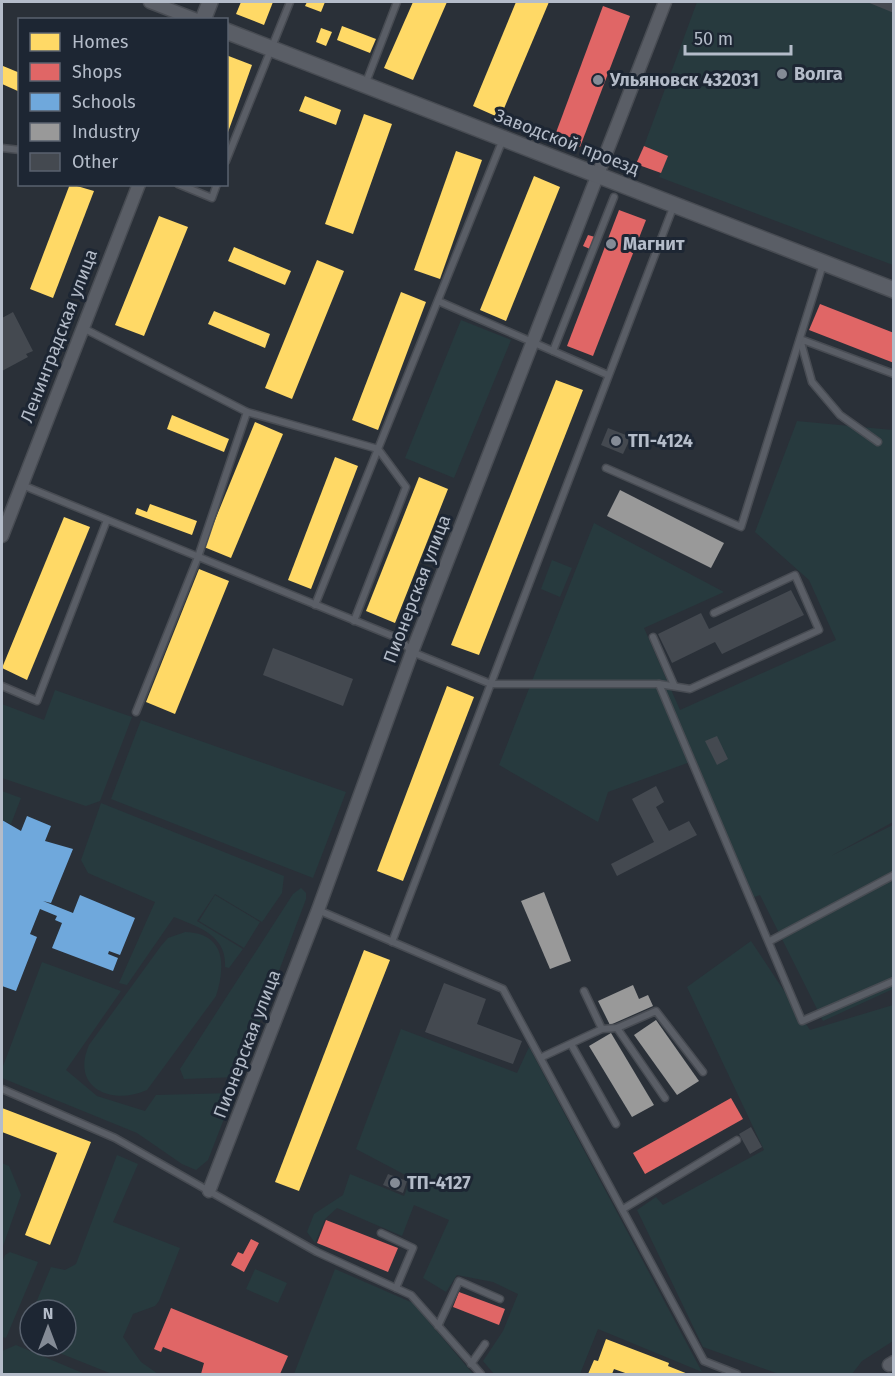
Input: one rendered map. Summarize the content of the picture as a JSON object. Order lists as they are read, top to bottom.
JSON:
{
  "streets": {
    "street": ["Заводской проезд", "Ленинградская улица", "Пионерская улица"]
  },
  "crossings": [
    ["Заводской проезд", "Пионерская улица"]
  ],
  "places": [
    "Волга",
    "Ульяновск 432031",
    "Магнит",
    "ТП-4124",
    "ТП-4127"
  ],
  "legend": [
    "Homes",
    "Shops",
    "Schools",
    "Industry",
    "Other"
  ],
  "scale_bar": "50 m",
  "north": "top"
}
